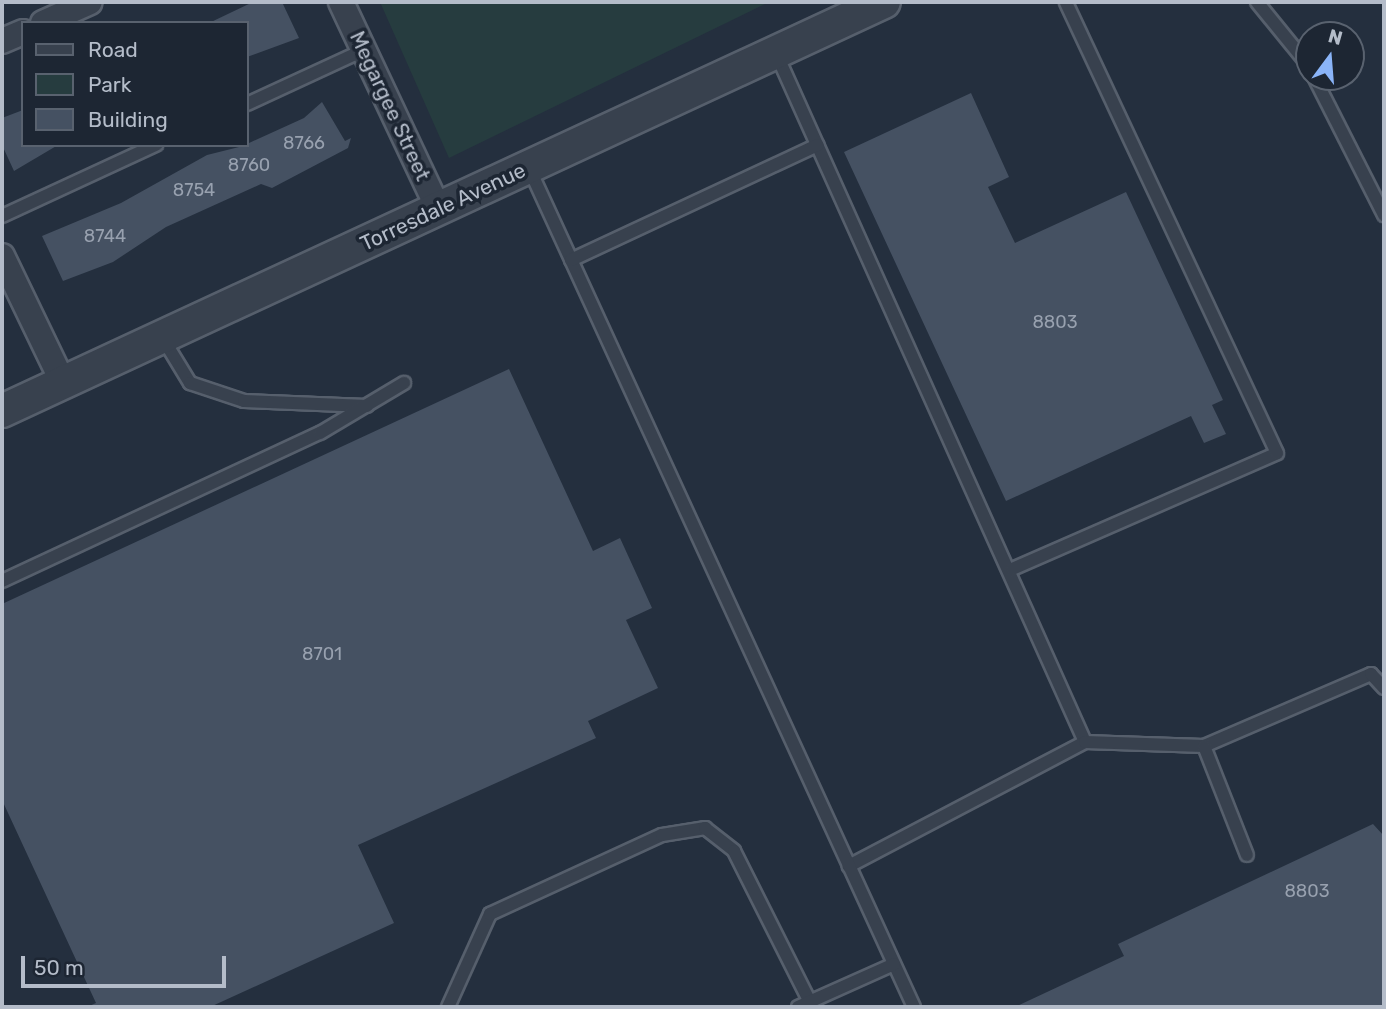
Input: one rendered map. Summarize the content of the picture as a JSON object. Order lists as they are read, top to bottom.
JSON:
{
  "streets": {
    "street": ["Megargee Street", "Torresdale Avenue"]
  },
  "crossings": [
    ["Megargee Street", "Torresdale Avenue"]
  ],
  "house_numbers": [
    "8766",
    "8760",
    "8754",
    "8744",
    "8803",
    "8701",
    "8803"
  ],
  "legend": ["Road", "Park", "Building"],
  "scale_bar": "50 m",
  "north": "top"
}
